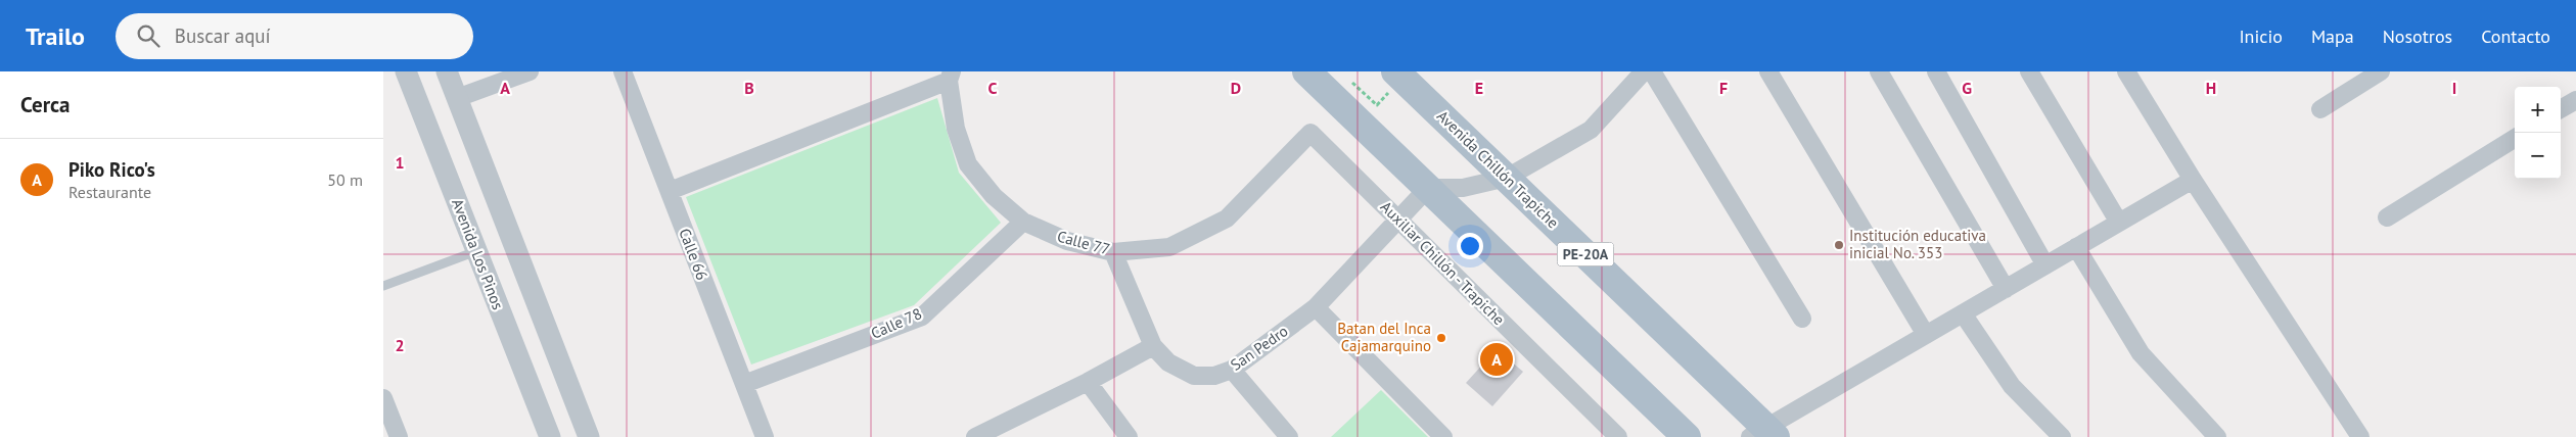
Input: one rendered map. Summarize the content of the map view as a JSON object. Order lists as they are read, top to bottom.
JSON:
{
  "streets": {
    "main road": ["Avenida Chillón Trapiche", "PE-20A"],
    "street": [
      "Calle 77",
      "Avenida Los Pinos",
      "Calle 66",
      "Auxiliar Chillón - Trapiche",
      "Calle 78",
      "San Pedro"
    ]
  },
  "crossings": [
    ["Calle 77", "Auxiliar Chillón - Trapiche"],
    ["Calle 77", "Calle 78"],
    ["Calle 66", "Calle 78"],
    ["Auxiliar Chillón - Trapiche", "San Pedro"]
  ],
  "places": ["Institución educativa inicial No. 353", "Batan del Inca Cajamarquino"],
  "page": {
    "header": "Trailo",
    "search": "Buscar aquí",
    "nav": [
      "Inicio",
      "Mapa",
      "Nosotros",
      "Contacto"
    ],
    "heading": "Cerca",
    "map_buttons": ["+", "−"],
    "list": [
      {
        "mark": "A",
        "name": "Piko Rico's",
        "note": "Restaurante",
        "value": "50 m"
      }
    ],
    "pins": "A"
  },
  "grid": {
    "columns": [
      "A",
      "B",
      "C",
      "D",
      "E",
      "F",
      "G",
      "H",
      "I"
    ],
    "rows": ["1", "2"]
  }
}
